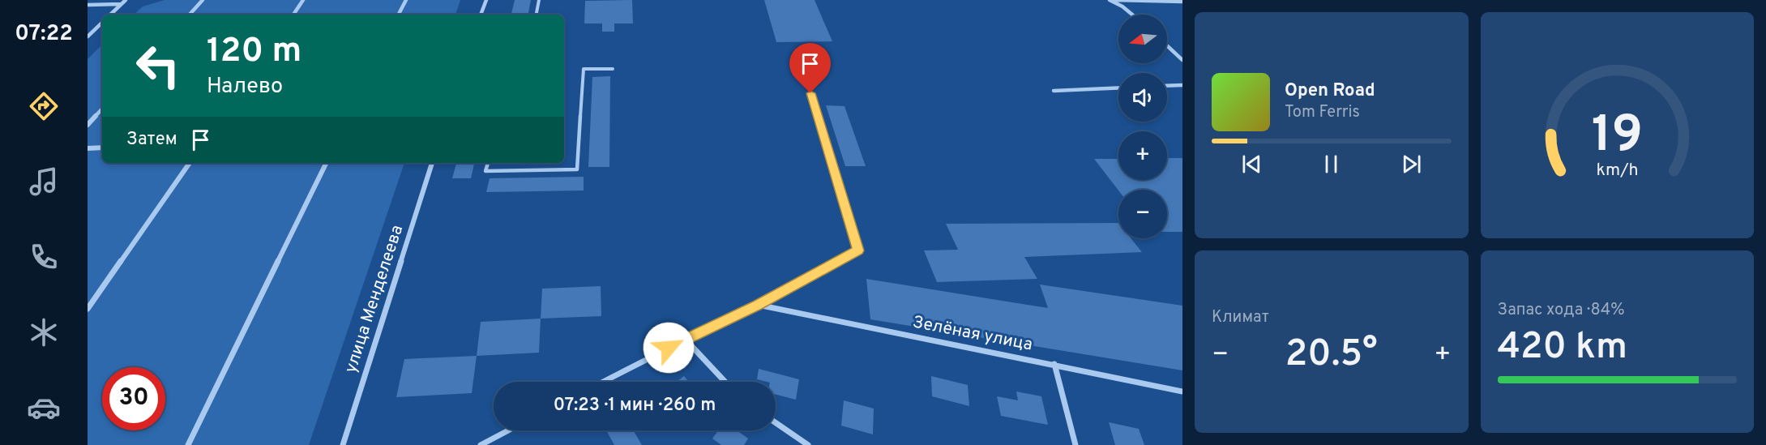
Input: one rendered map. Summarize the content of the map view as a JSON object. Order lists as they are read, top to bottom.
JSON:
{
  "streets": {
    "street": ["улица Менделеева", "Зелёная улица"]
  },
  "north": "left",
  "page": {
    "tabs": "07:22",
    "map_buttons": ["+", "−"],
    "turn": ["120 m", "Налево"],
    "song": ["Open Road", "Tom Ferris"],
    "then": "Затем",
    "tile": [
      "Климат",
      ["Запас хода · 84%", "420 km"]
    ],
    "heat": ["−", "20.5°", "+"],
    "limit": "30",
    "trip": "07:23 · 1 мин · 260 m",
    "gauge": ["19", "km/h"]
  }
}
